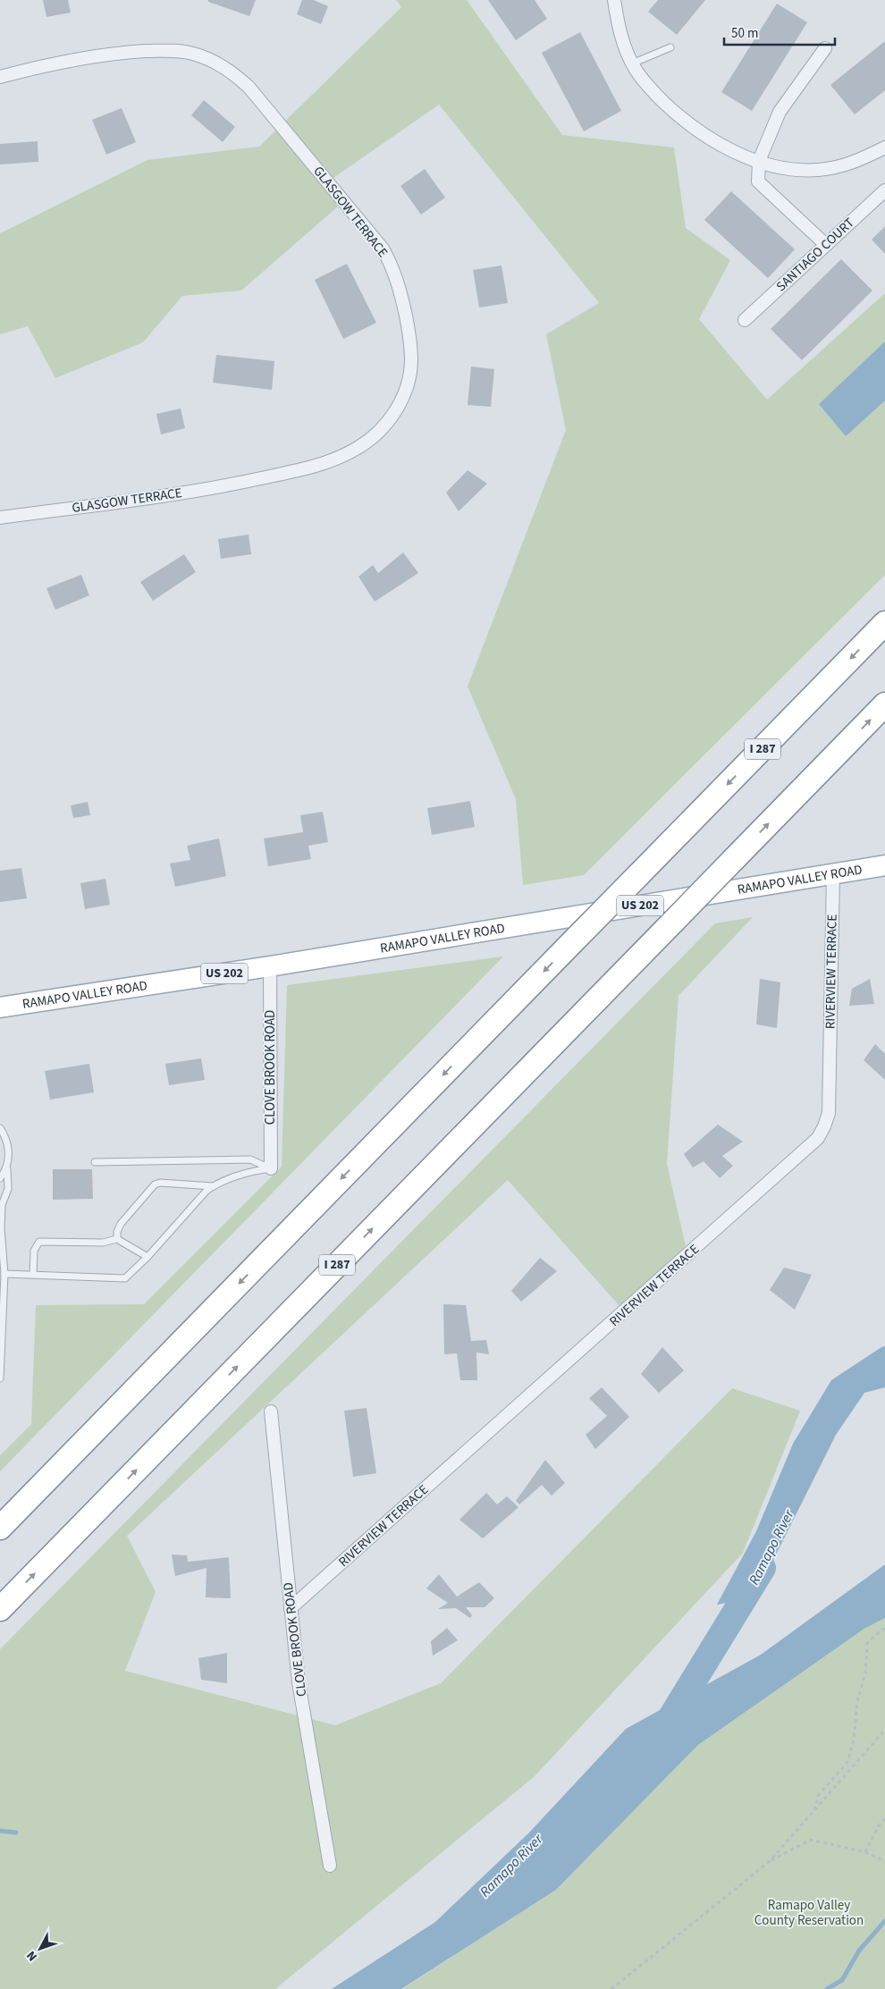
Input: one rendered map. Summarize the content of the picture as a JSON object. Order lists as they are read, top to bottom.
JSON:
{
  "streets": {
    "highway": ["I 287"],
    "main road": ["RAMAPO VALLEY ROAD", "US 202"],
    "street": [
      "GLASGOW TERRACE",
      "SANTIAGO COURT",
      "RIVERVIEW TERRACE",
      "CLOVE BROOK ROAD"
    ]
  },
  "crossings": [
    ["RAMAPO VALLEY ROAD", "RIVERVIEW TERRACE"],
    ["RAMAPO VALLEY ROAD", "CLOVE BROOK ROAD"],
    ["RIVERVIEW TERRACE", "CLOVE BROOK ROAD"]
  ],
  "water": ["Ramapo River"],
  "parks": ["Ramapo Valley County Reservation"],
  "scale_bar": "50 m",
  "north": "bottom left"
}
